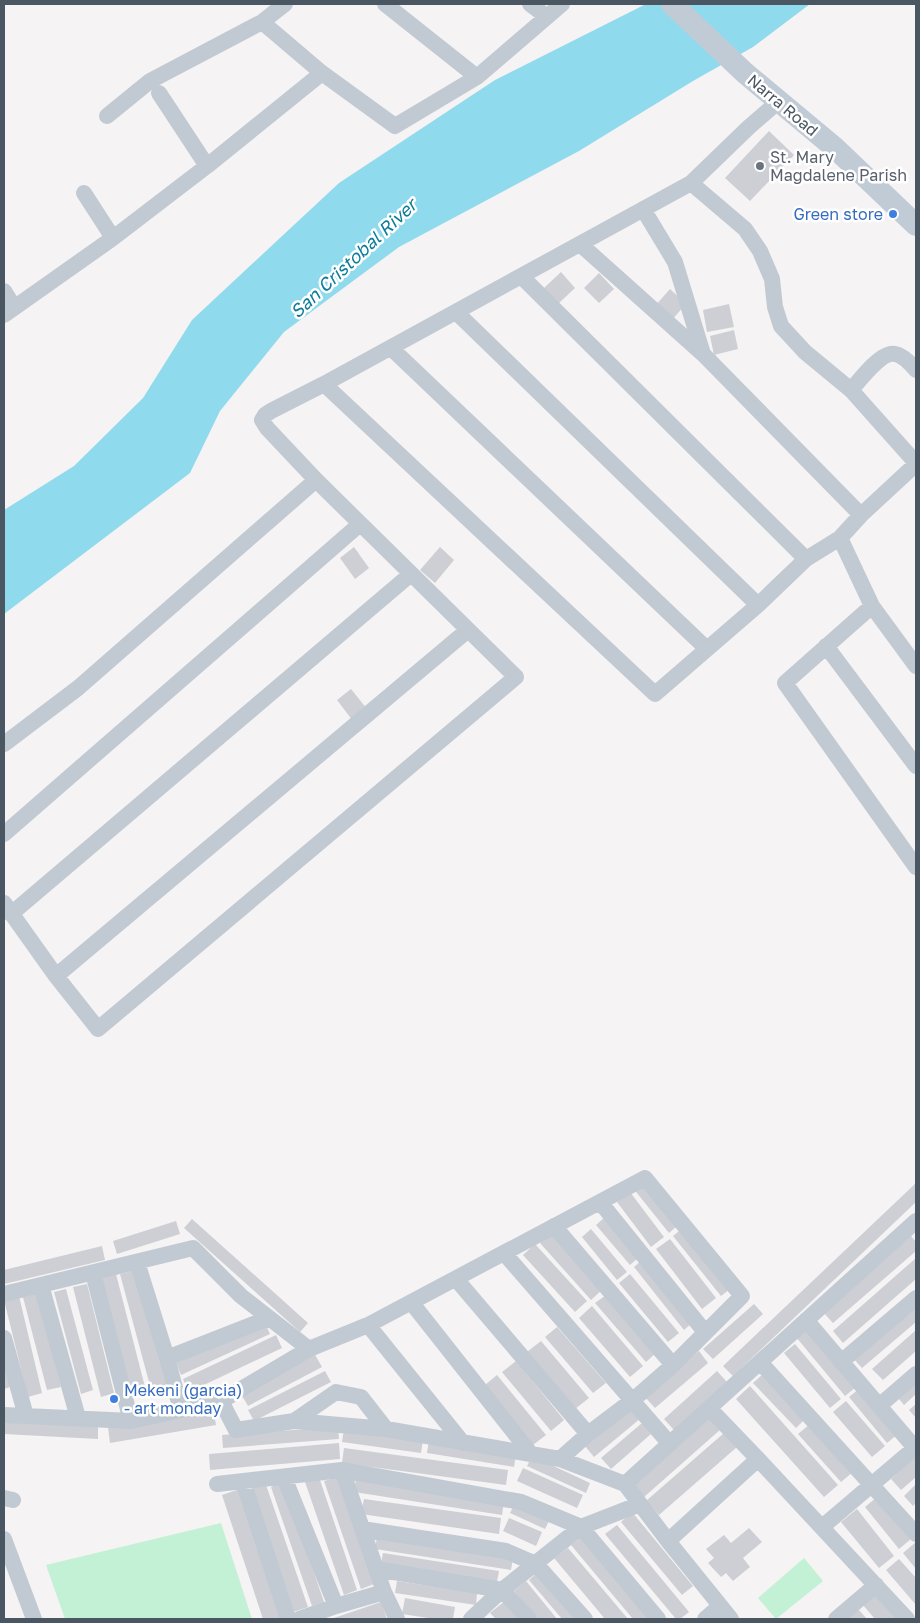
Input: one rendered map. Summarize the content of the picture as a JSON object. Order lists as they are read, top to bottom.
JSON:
{
  "streets": {
    "main road": ["Narra Road"]
  },
  "water": ["San Cristobal River"],
  "places": ["St. Mary Magdalene Parish", "Green store", "Mekeni (garcia) - art monday"]
}
